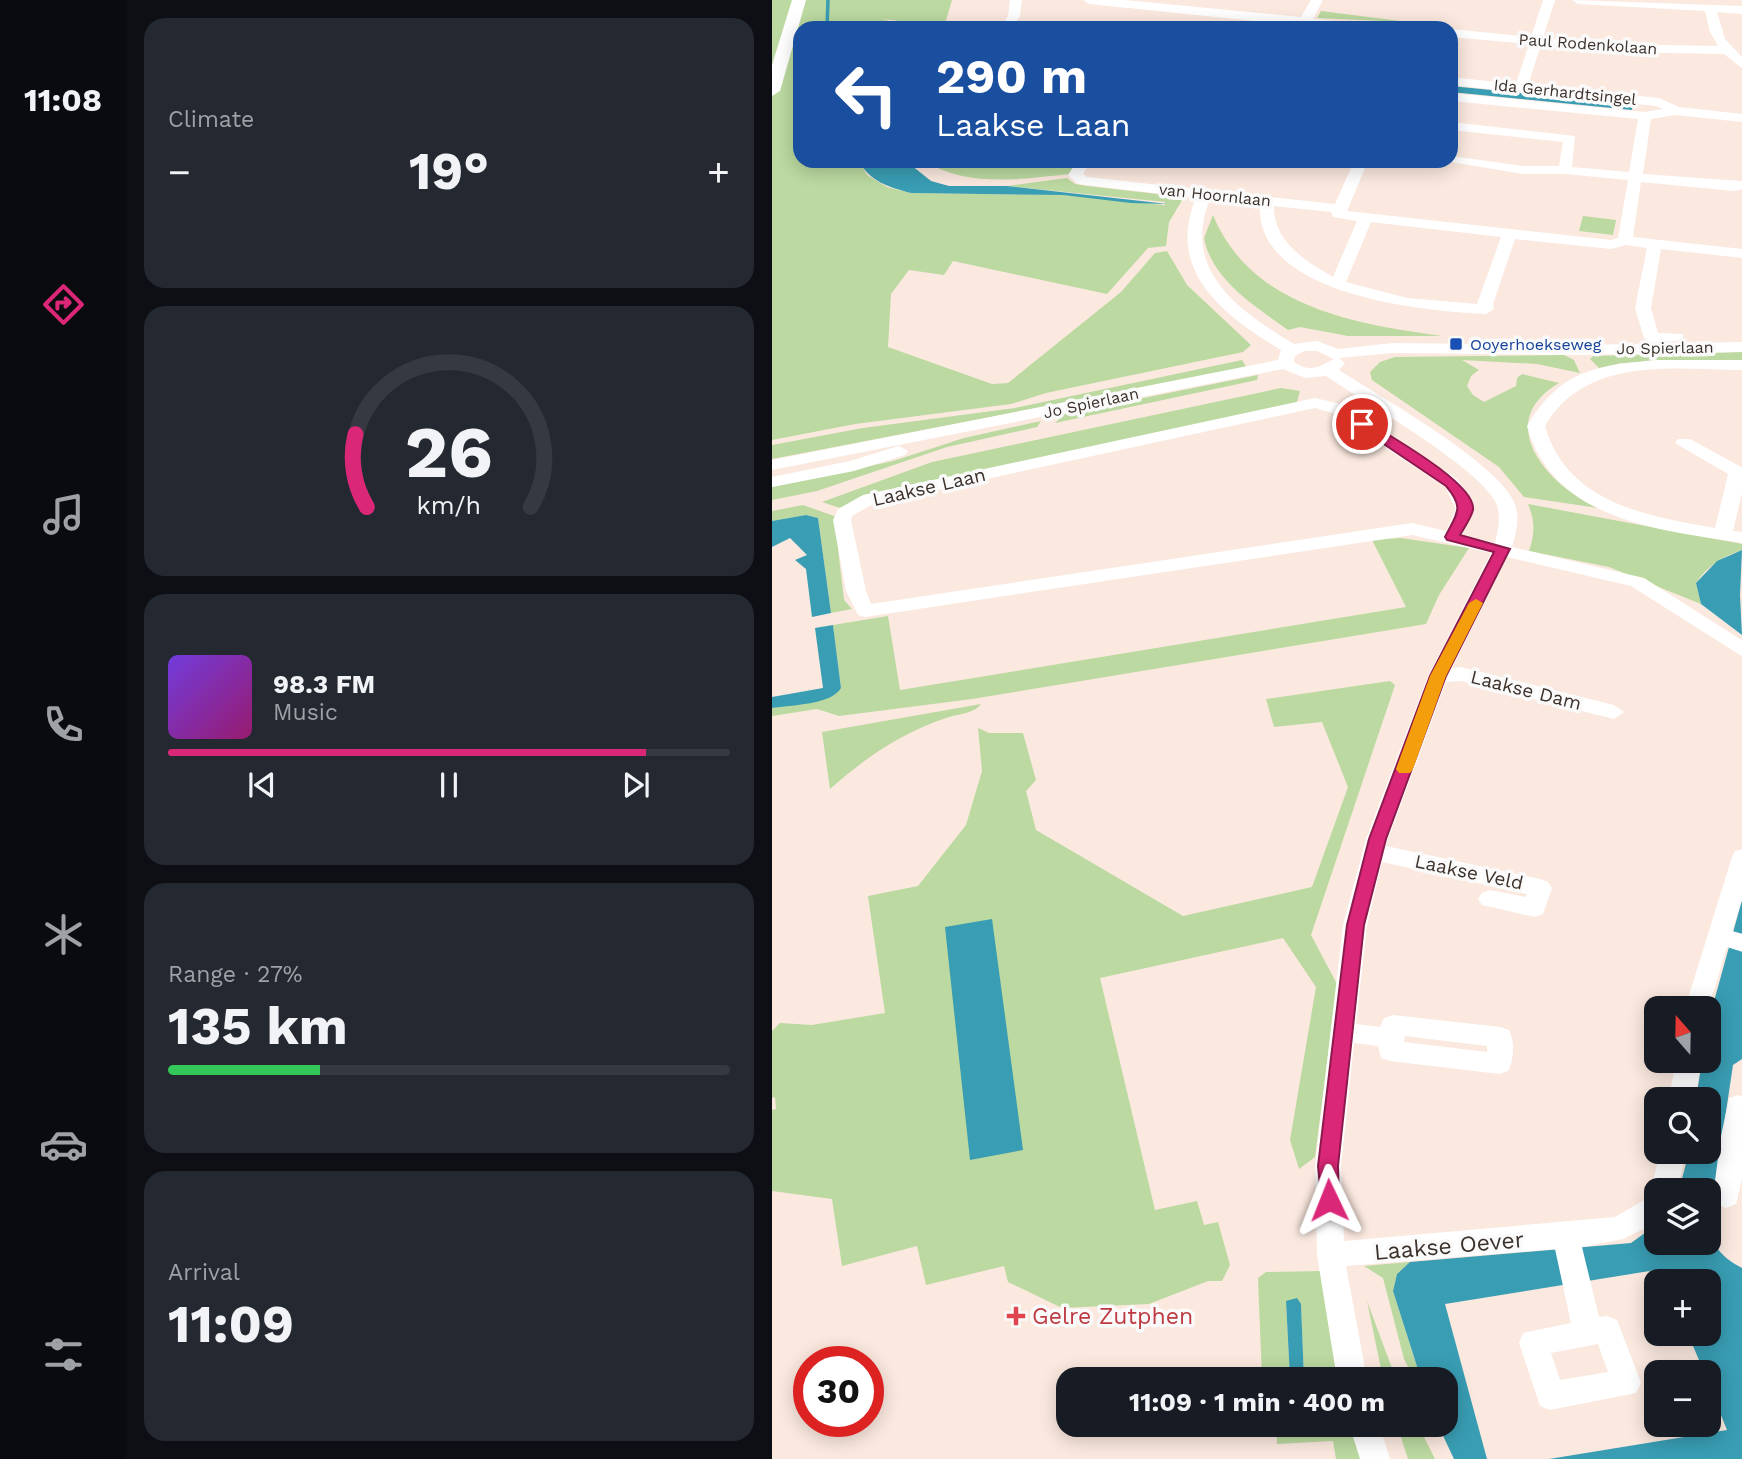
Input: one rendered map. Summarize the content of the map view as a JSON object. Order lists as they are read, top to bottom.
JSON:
{
  "streets": {
    "street": [
      "Paul Rodenkolaan",
      "Ida Gerhardtsingel",
      "van Hoornlaan",
      "Jo Spierlaan",
      "Laakse Laan",
      "Laakse Dam",
      "Laakse Veld",
      "Laakse Oever"
    ]
  },
  "places": {
    "transit": ["Ooyerhoekseweg"],
    "health": ["Gelre Zutphen"]
  },
  "north": "top",
  "page": {
    "tabs": "11:08",
    "tile": [
      "Climate",
      ["Range · 27%", "135 km"],
      ["Arrival", "11:09"]
    ],
    "turn": ["290 m", "Laakse Laan"],
    "heat": ["−", "19°", "+"],
    "song": ["98.3 FM", "Music"],
    "map_buttons": ["+", "−"],
    "limit": "30",
    "trip": "11:09 · 1 min · 400 m",
    "gauge": ["26", "km/h"]
  }
}
